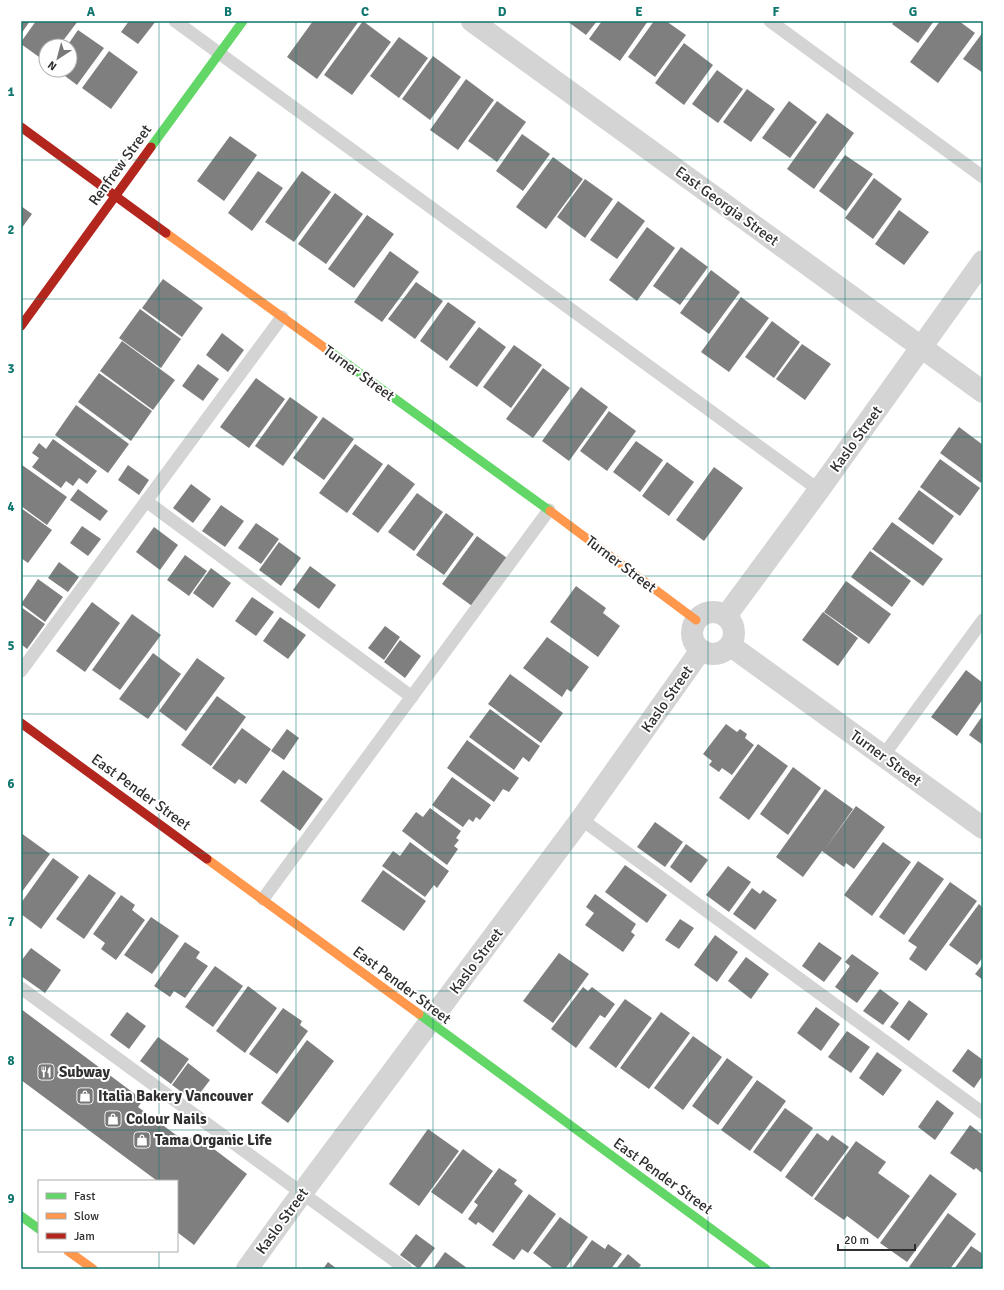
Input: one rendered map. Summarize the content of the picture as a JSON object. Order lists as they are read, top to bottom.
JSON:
{
  "streets": {
    "street": [
      "Renfrew Street",
      "East Georgia Street",
      "Turner Street",
      "Kaslo Street",
      "East Pender Street"
    ]
  },
  "crossings": [
    ["Renfrew Street", "Turner Street"],
    ["East Georgia Street", "Kaslo Street"],
    ["Turner Street", "Kaslo Street"],
    ["Kaslo Street", "East Pender Street"]
  ],
  "places": {
    "restaurant": ["Subway"],
    "shop": ["Italia Bakery Vancouver", "Colour Nails", "Tama Organic Life"]
  },
  "legend": ["Fast", "Slow", "Jam"],
  "scale_bar": "20 m",
  "north": "bottom left",
  "grid": {
    "columns": [
      "A",
      "B",
      "C",
      "D",
      "E",
      "F",
      "G"
    ],
    "rows": [
      "1",
      "2",
      "3",
      "4",
      "5",
      "6",
      "7",
      "8",
      "9"
    ]
  }
}
